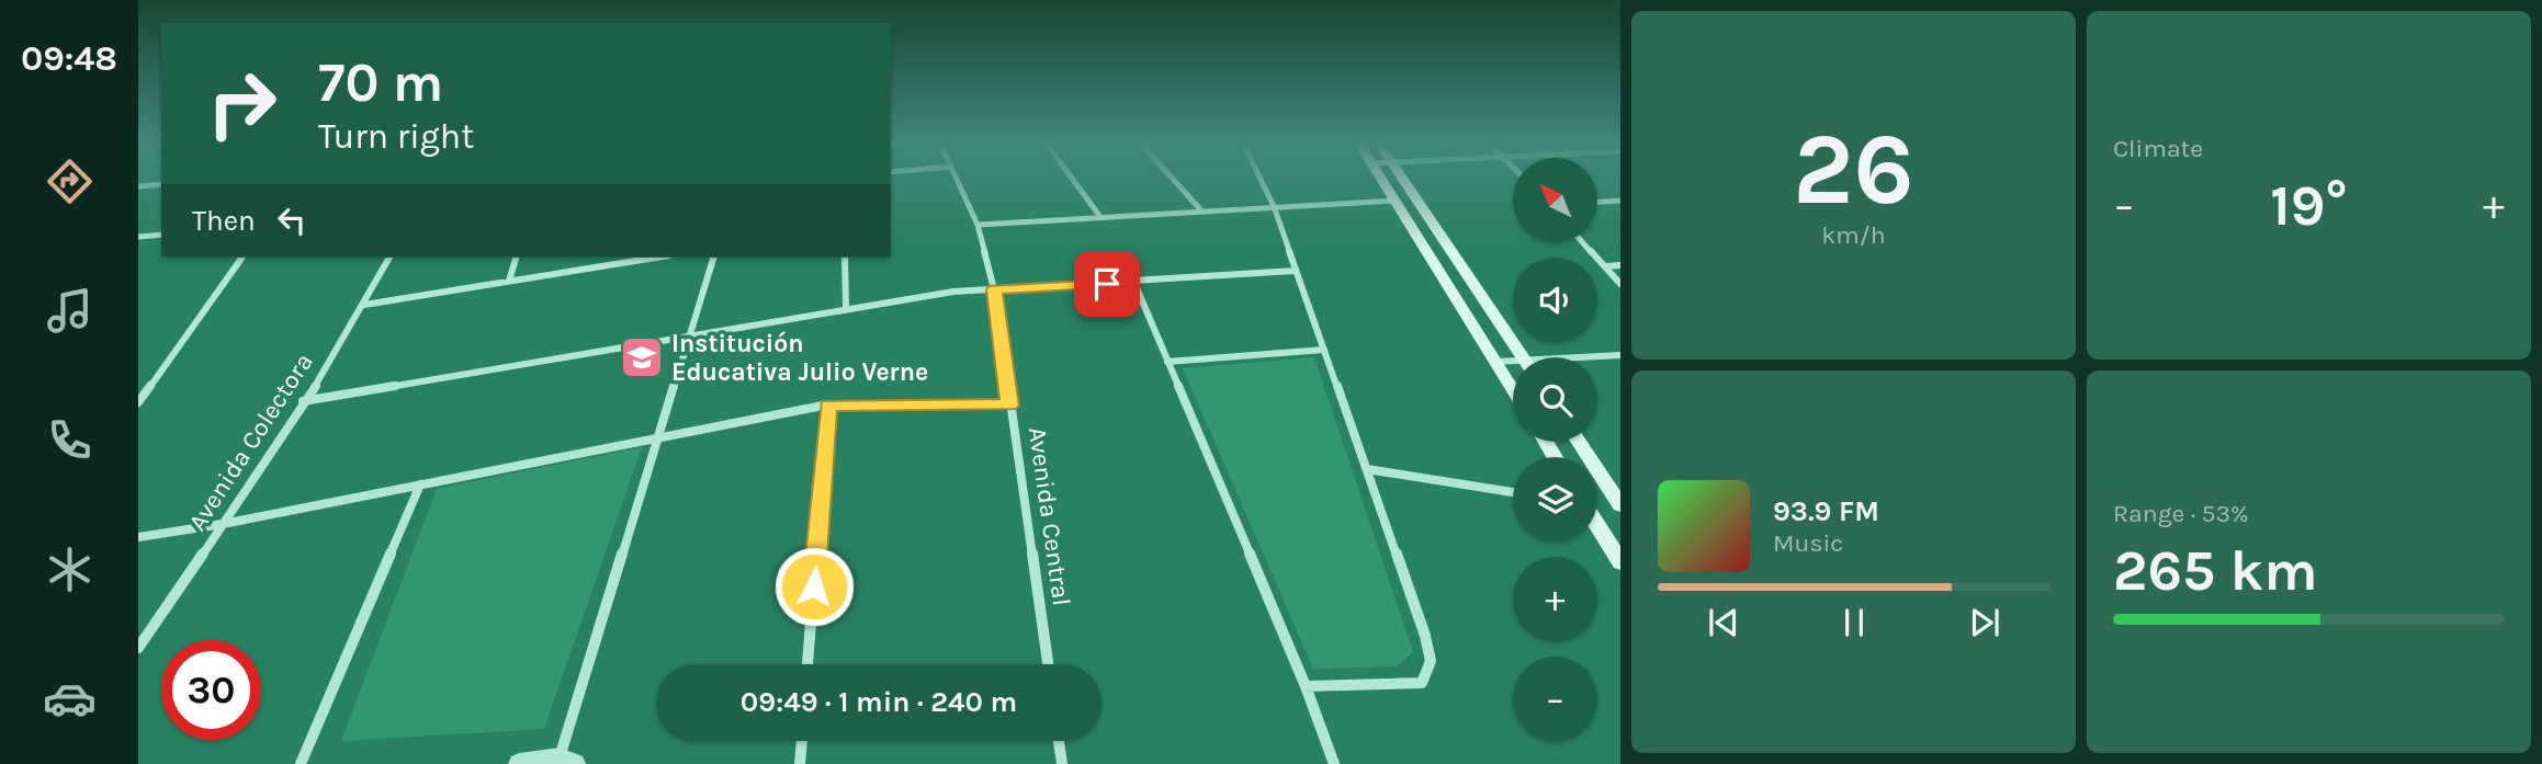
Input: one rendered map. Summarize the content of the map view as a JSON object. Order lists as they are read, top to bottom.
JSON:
{
  "streets": {
    "street": ["Avenida Colectora", "Avenida Central"]
  },
  "places": {
    "school or university": ["Institución Educativa Julio Verne"]
  },
  "north": "top left",
  "page": {
    "tabs": "09:48",
    "tile": [
      ["26", "km/h"],
      "Climate",
      ["Range · 53%", "265 km"]
    ],
    "turn": ["70 m", "Turn right"],
    "map_buttons": ["+", "−"],
    "heat": ["−", "19°", "+"],
    "then": "Then",
    "song": ["93.9 FM", "Music"],
    "limit": "30",
    "trip": "09:49 · 1 min · 240 m"
  }
}
